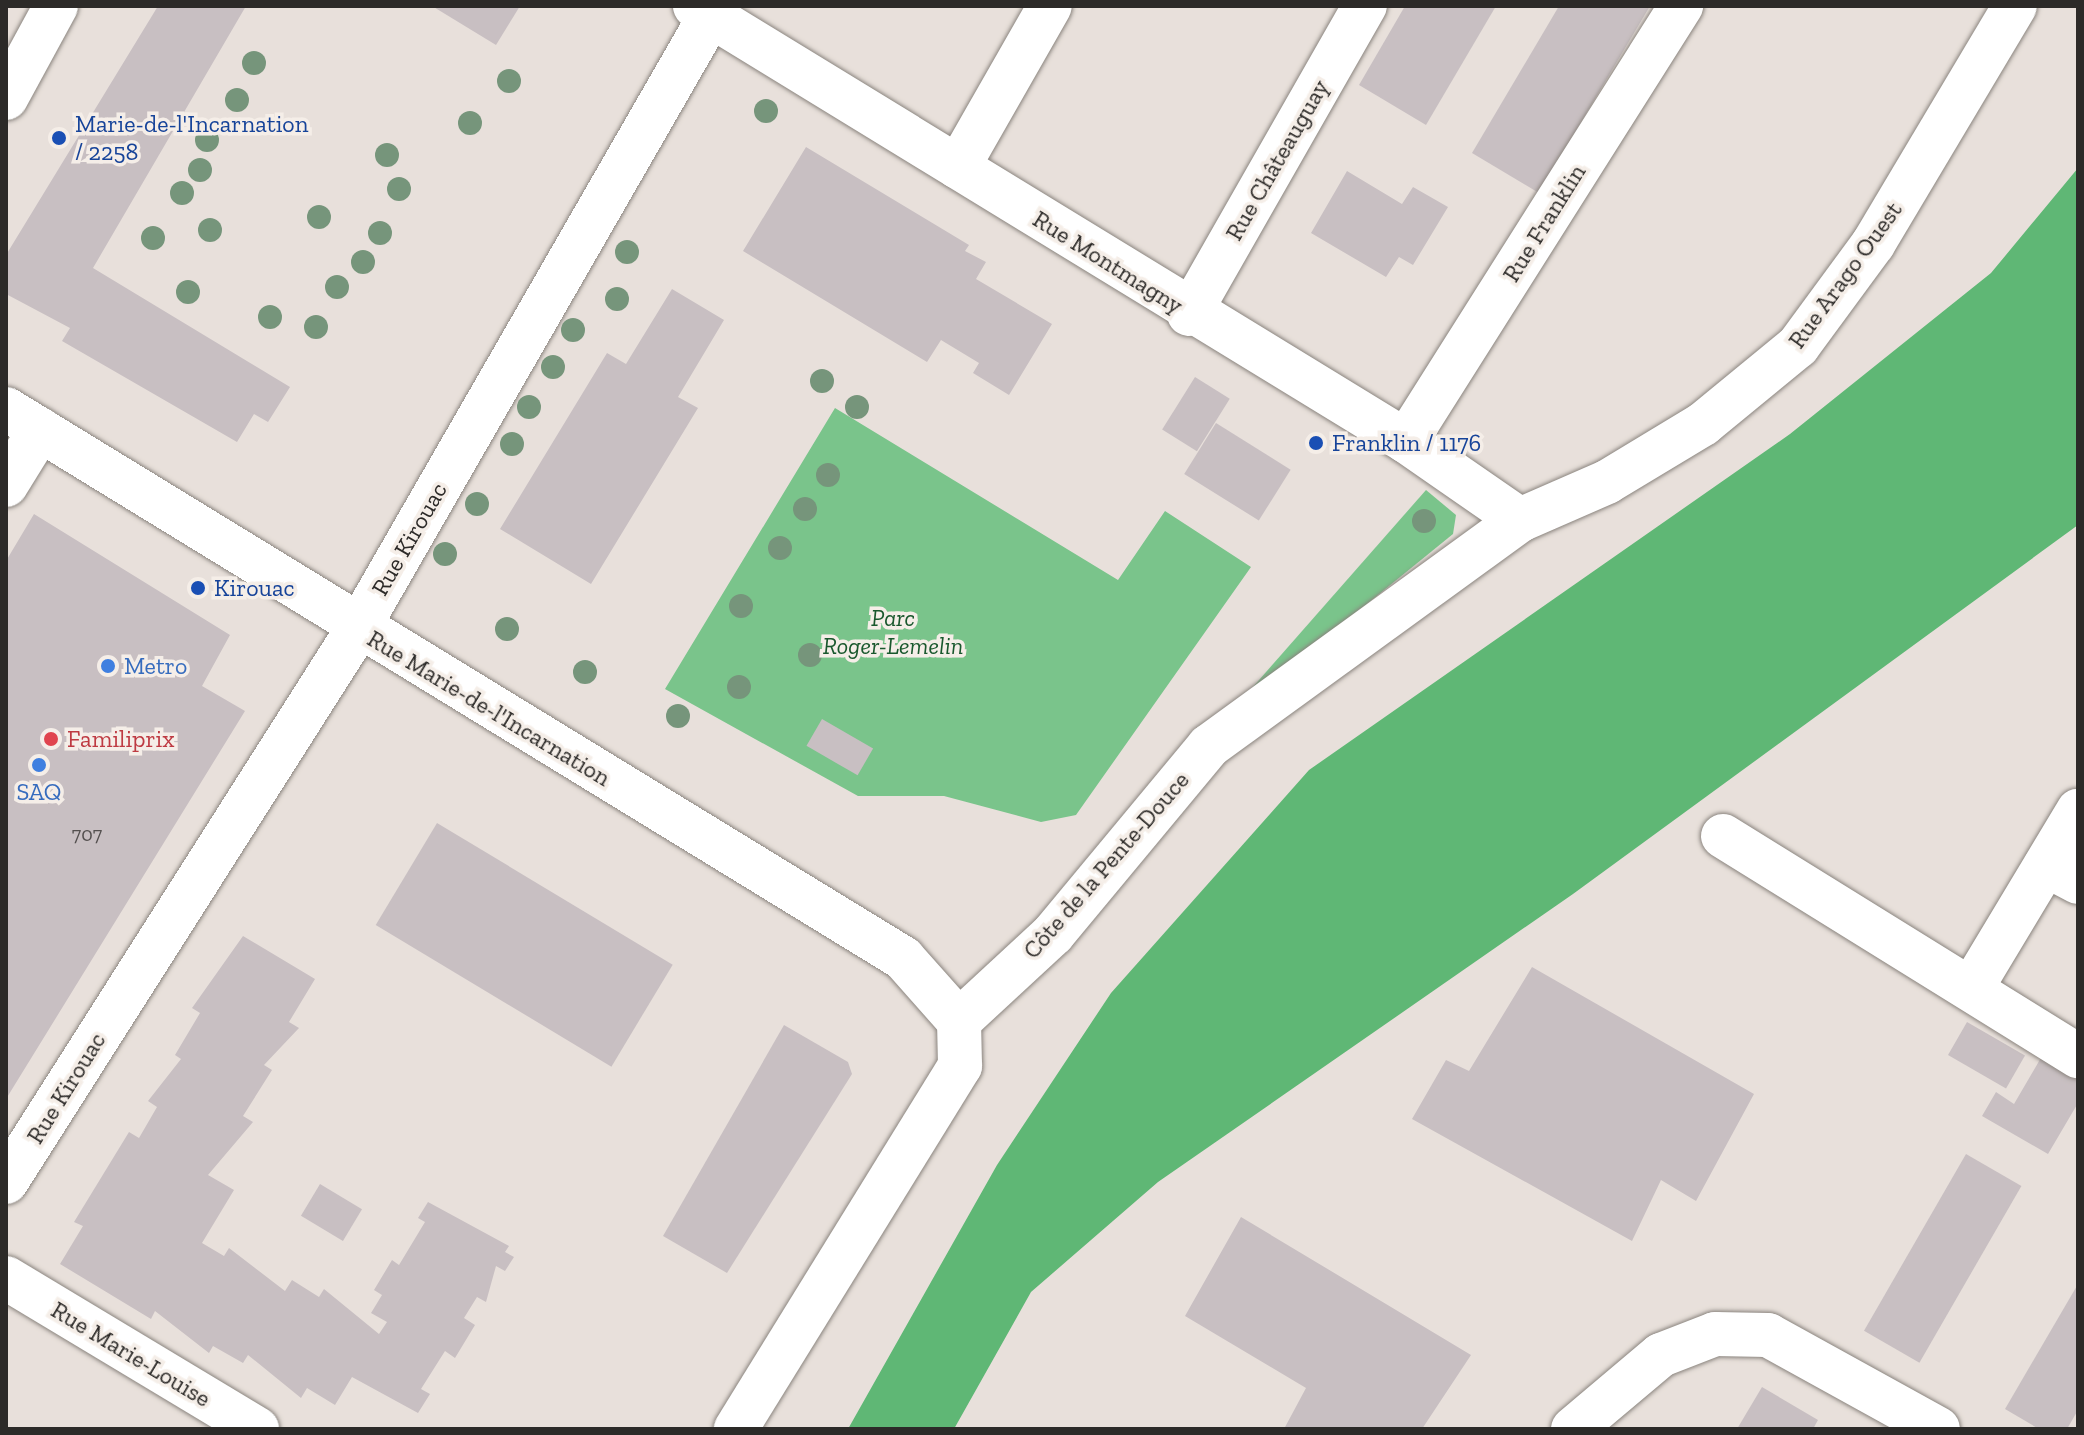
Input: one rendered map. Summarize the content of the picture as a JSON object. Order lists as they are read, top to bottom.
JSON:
{
  "streets": {
    "street": [
      "Rue Châteauguay",
      "Rue Franklin",
      "Rue Montmagny",
      "Rue Arago Ouest",
      "Rue Kirouac",
      "Rue Marie-de-l'Incarnation",
      "Côte de la Pente-Douce",
      "Rue Marie-Louise"
    ]
  },
  "crossings": [
    ["Rue Châteauguay", "Rue Montmagny"],
    ["Rue Franklin", "Rue Montmagny"],
    ["Rue Montmagny", "Rue Arago Ouest"],
    ["Rue Montmagny", "Rue Kirouac"],
    ["Rue Montmagny", "Côte de la Pente-Douce"],
    ["Rue Arago Ouest", "Côte de la Pente-Douce"],
    ["Rue Kirouac", "Rue Marie-de-l'Incarnation"],
    ["Rue Marie-de-l'Incarnation", "Côte de la Pente-Douce"]
  ],
  "parks": ["Parc Roger-Lemelin"],
  "places": [
    "Marie-de-l'Incarnation / 2258",
    "Franklin / 1176",
    "Kirouac",
    "Metro",
    "Familiprix",
    "SAQ"
  ],
  "house_numbers": ["707"]
}
